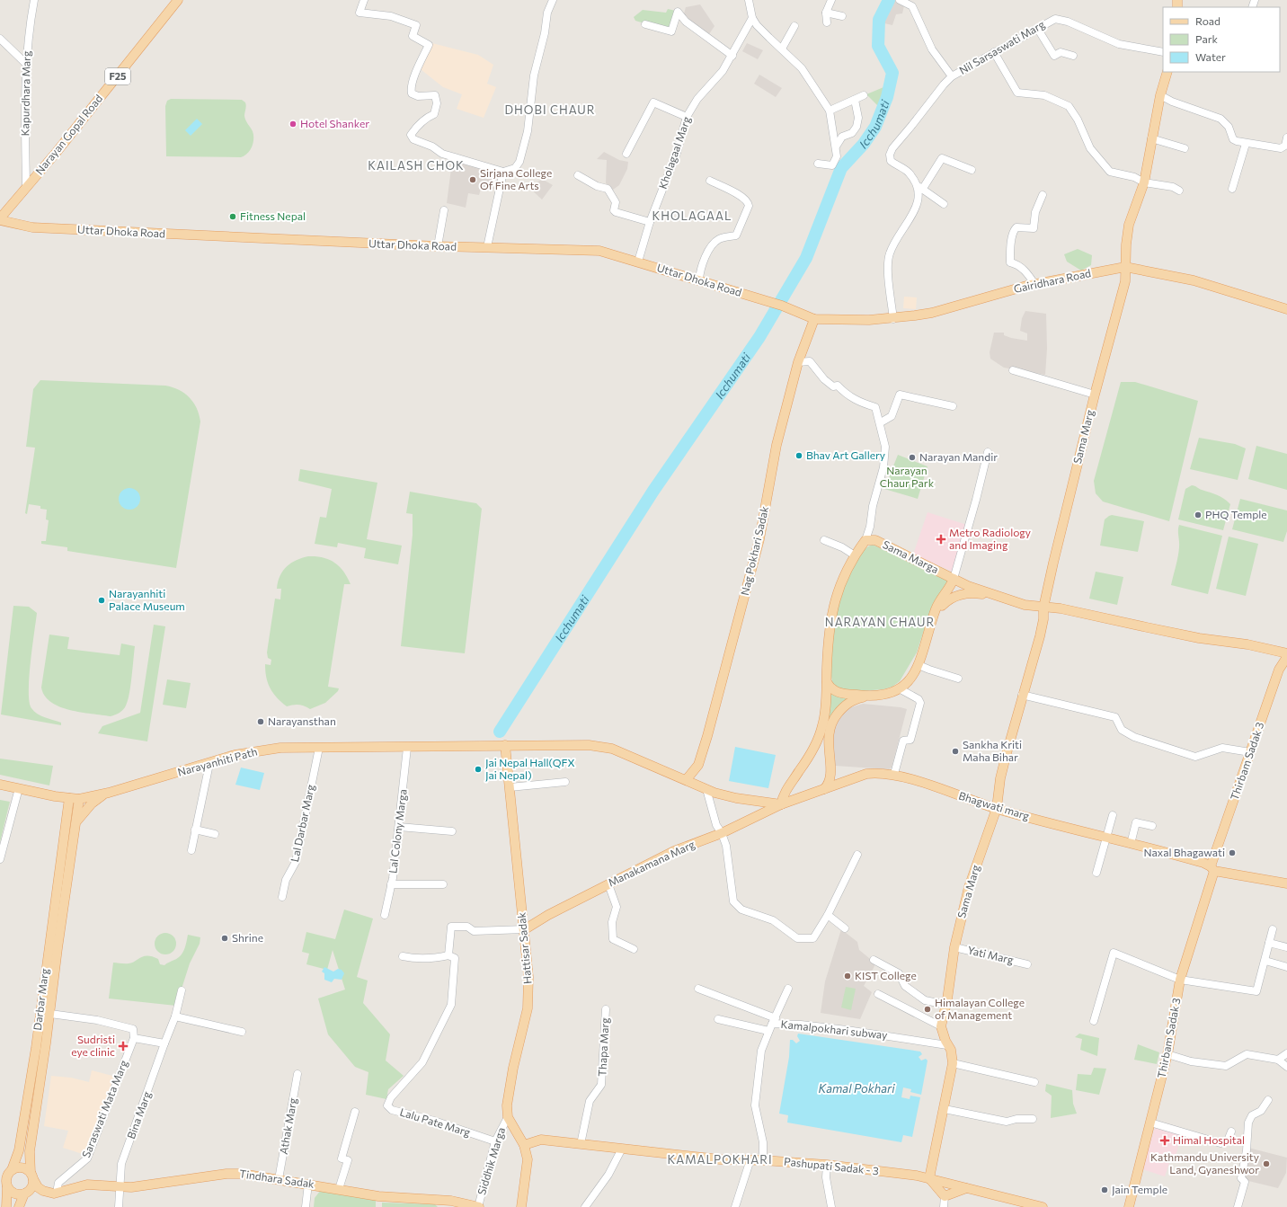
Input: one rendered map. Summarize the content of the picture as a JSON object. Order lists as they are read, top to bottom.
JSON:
{
  "streets": {
    "main road": [
      "F25",
      "Narayan Gopal Road",
      "Uttar Dhoka Road",
      "Gairidhara Road",
      "Sama Marg",
      "Nag Pokhari Sadak",
      "Sama Marga",
      "Thirbam Sadak 3",
      "Narayanhiti Path",
      "Bhagwati marg",
      "Manakamana Marg",
      "Hattisar Sadak",
      "Darbar Marg",
      "Pashupati Sadak - 3",
      "Tindhara Sadak"
    ],
    "street": [
      "Nil Sarsaswati Marg",
      "Kapurdhara Marg",
      "Kholagaal Marg",
      "Lal Darbar Marg",
      "Lal Colony Marga",
      "Yati Marg",
      "Kamalpokhari subway",
      "Thapa Marg",
      "Saraswati Mata Marg",
      "Bina Marg",
      "Lalu Pate Marg",
      "Athak Marg",
      "Siddhik Marga"
    ]
  },
  "crossings": [
    ["Kapurdhara Marg", "Narayan Gopal Road"],
    ["Narayan Gopal Road", "Uttar Dhoka Road"],
    ["Kholagaal Marg", "Uttar Dhoka Road"],
    ["Uttar Dhoka Road", "Gairidhara Road"],
    ["Uttar Dhoka Road", "Nag Pokhari Sadak"],
    ["Gairidhara Road", "Sama Marg"],
    ["Gairidhara Road", "Nag Pokhari Sadak"],
    ["Sama Marg", "Bhagwati marg"],
    ["Sama Marg", "Yati Marg"],
    ["Nag Pokhari Sadak", "Narayanhiti Path"],
    ["Thirbam Sadak 3", "Bhagwati marg"],
    ["Narayanhiti Path", "Bhagwati marg"],
    ["Narayanhiti Path", "Lal Darbar Marg"],
    ["Narayanhiti Path", "Lal Colony Marga"],
    ["Narayanhiti Path", "Manakamana Marg"],
    ["Narayanhiti Path", "Hattisar Sadak"],
    ["Narayanhiti Path", "Darbar Marg"],
    ["Bhagwati marg", "Manakamana Marg"],
    ["Manakamana Marg", "Hattisar Sadak"],
    ["Hattisar Sadak", "Siddhik Marga"],
    ["Kamalpokhari subway", "Pashupati Sadak - 3"],
    ["Thapa Marg", "Pashupati Sadak - 3"],
    ["Saraswati Mata Marg", "Tindhara Sadak"],
    ["Bina Marg", "Tindhara Sadak"],
    ["Lalu Pate Marg", "Siddhik Marga"],
    ["Athak Marg", "Tindhara Sadak"],
    ["Siddhik Marga", "Tindhara Sadak"]
  ],
  "districts": [
    "DHOBI CHAUR",
    "KAILASH CHOK",
    "KHOLAGAAL",
    "NARAYAN CHAUR",
    "KAMALPOKHARI"
  ],
  "water": ["Icchumati", "Kamal Pokhari"],
  "parks": ["Narayan Chaur Park"],
  "places": {
    "other": [
      "Hotel Shanker",
      "Sirjana College Of Fine Arts",
      "Fitness Nepal",
      "Bhav Art Gallery",
      "Narayan Mandir",
      "PHQ Temple",
      "Narayanhiti Palace Museum",
      "Narayansthan",
      "Sankha Kriti Maha Bihar",
      "Jai Nepal Hall(QFX Jai Nepal)",
      "Naxal Bhagawati",
      "Shrine",
      "KIST College",
      "Himalayan College of Management",
      "Kathmandu University Land, Gyaneshwor",
      "Jain Temple"
    ],
    "health": ["Metro Radiology and Imaging", "Sudristi eye clinic", "Himal Hospital"]
  },
  "legend": ["Road", "Park", "Water"]
}
